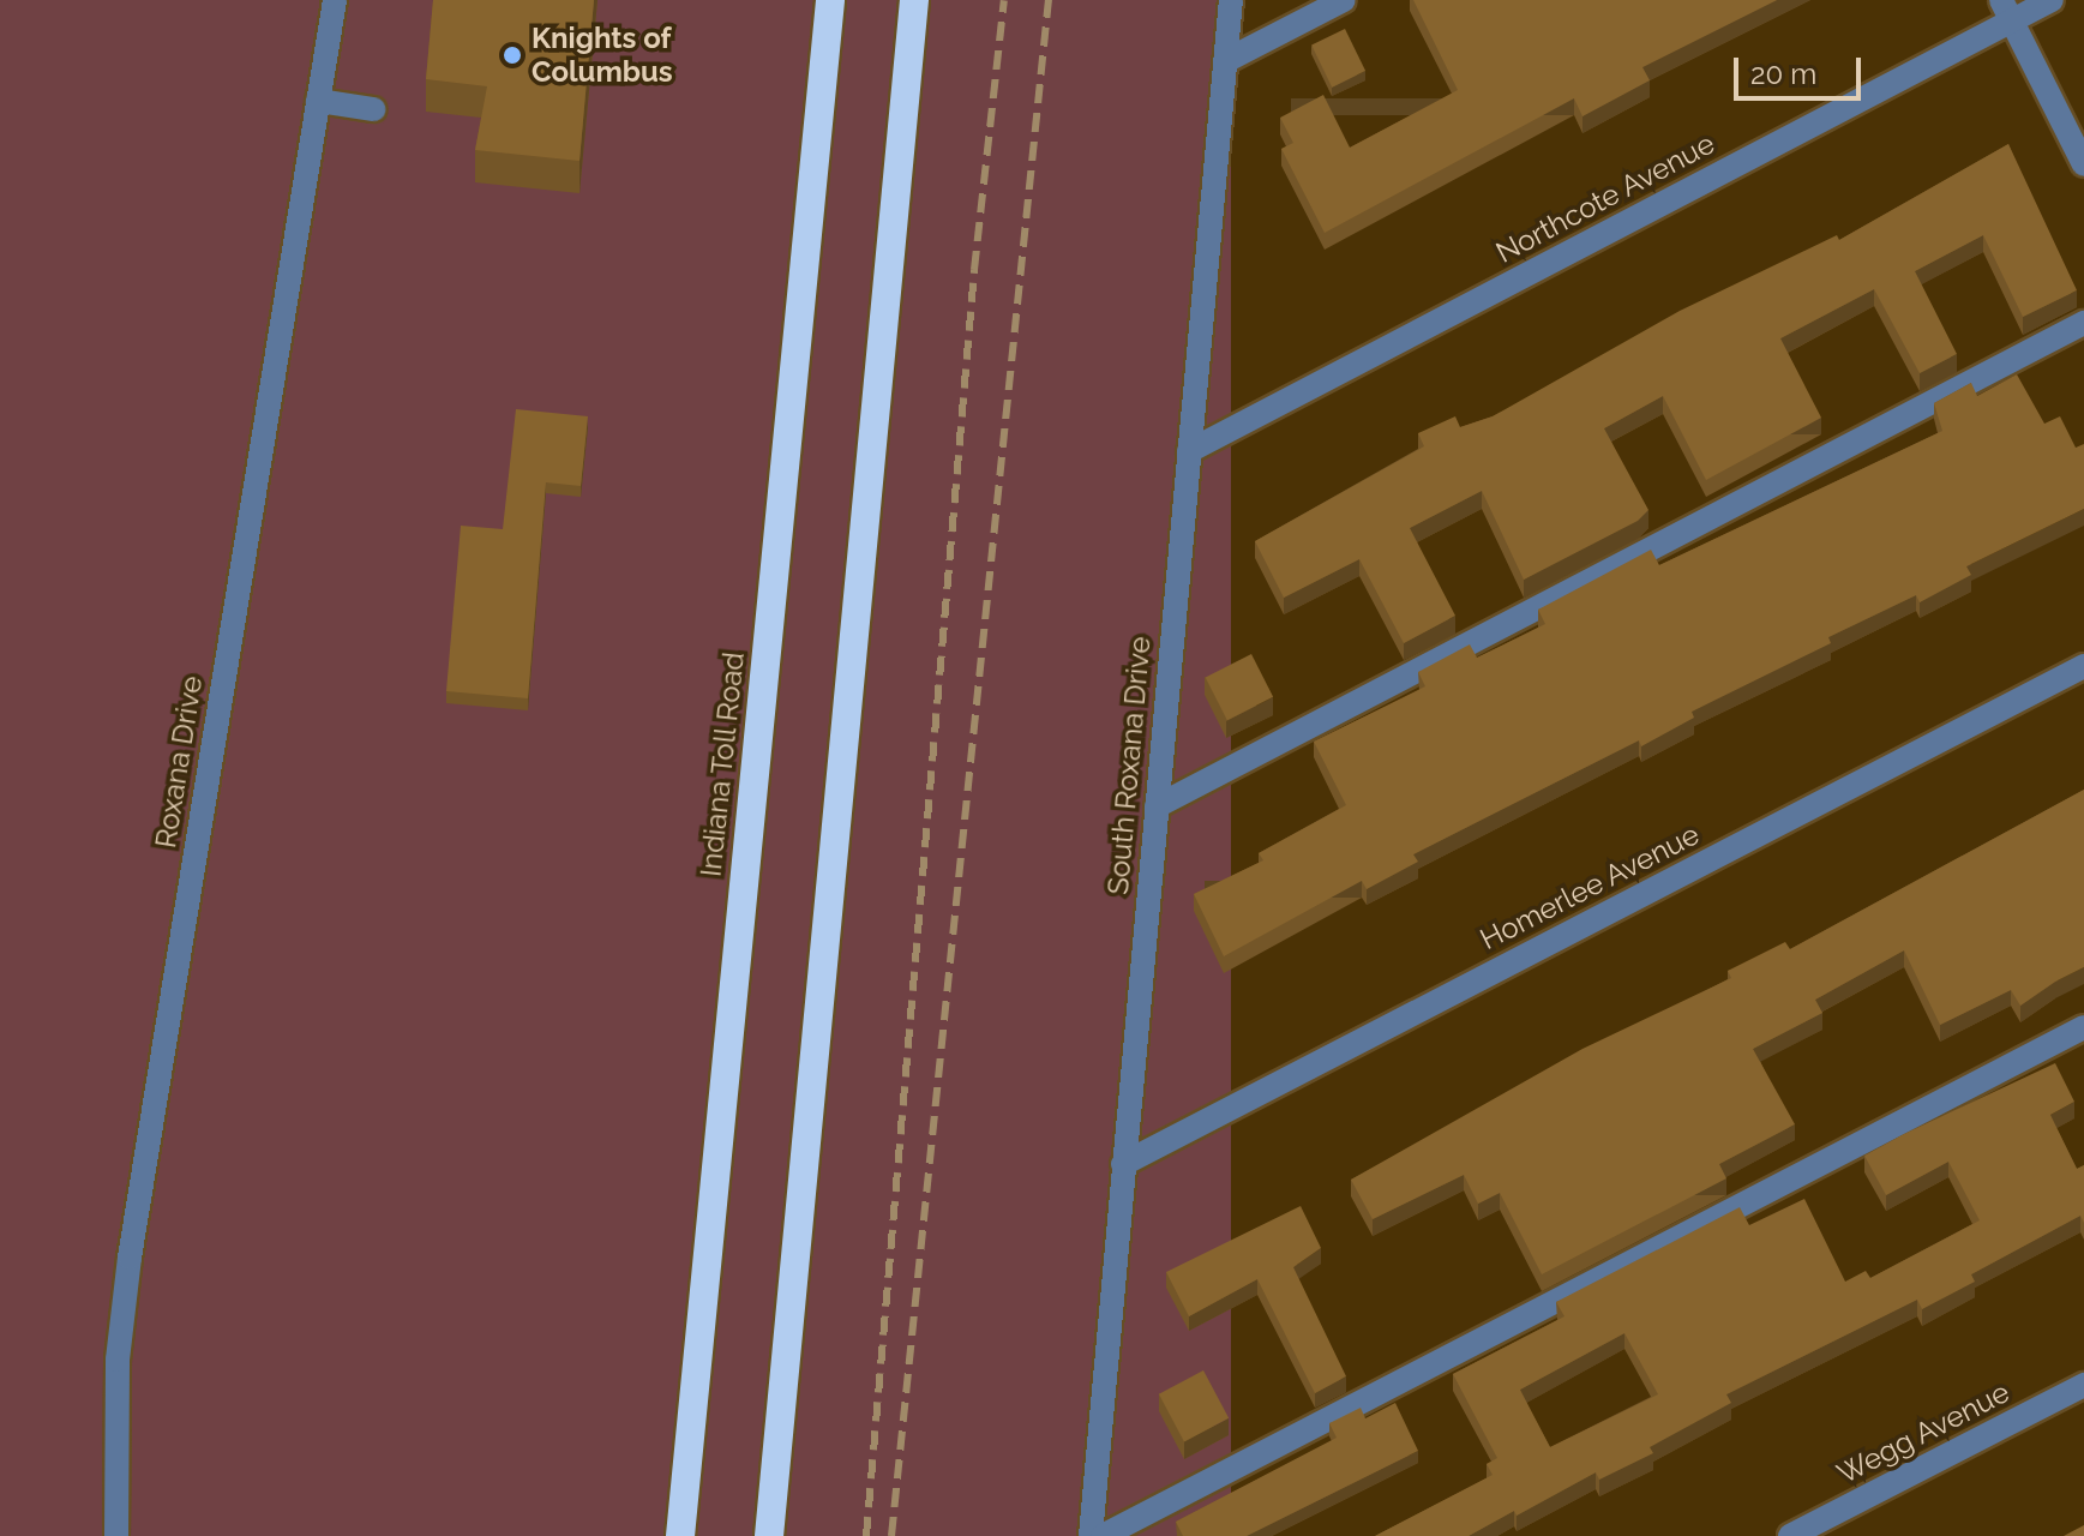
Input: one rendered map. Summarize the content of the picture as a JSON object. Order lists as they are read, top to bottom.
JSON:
{
  "streets": {
    "highway": ["Indiana Toll Road"],
    "street": [
      "Northcote Avenue",
      "Roxana Drive",
      "South Roxana Drive",
      "Homerlee Avenue",
      "Wegg Avenue"
    ]
  },
  "crossings": [
    ["Northcote Avenue", "South Roxana Drive"],
    ["South Roxana Drive", "Homerlee Avenue"]
  ],
  "places": ["Knights of Columbus"],
  "scale_bar": "20 m"
}
